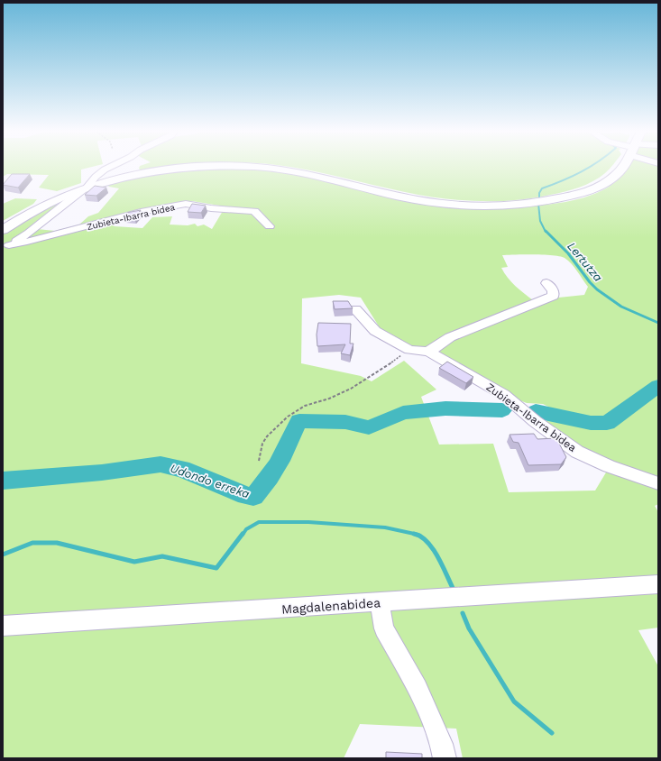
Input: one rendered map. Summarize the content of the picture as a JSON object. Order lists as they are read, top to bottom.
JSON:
{
  "streets": {
    "street": ["Zubieta-Ibarra bidea", "Magdalenabidea"]
  },
  "water": ["Lertutza", "Udondo erreka"]
}
